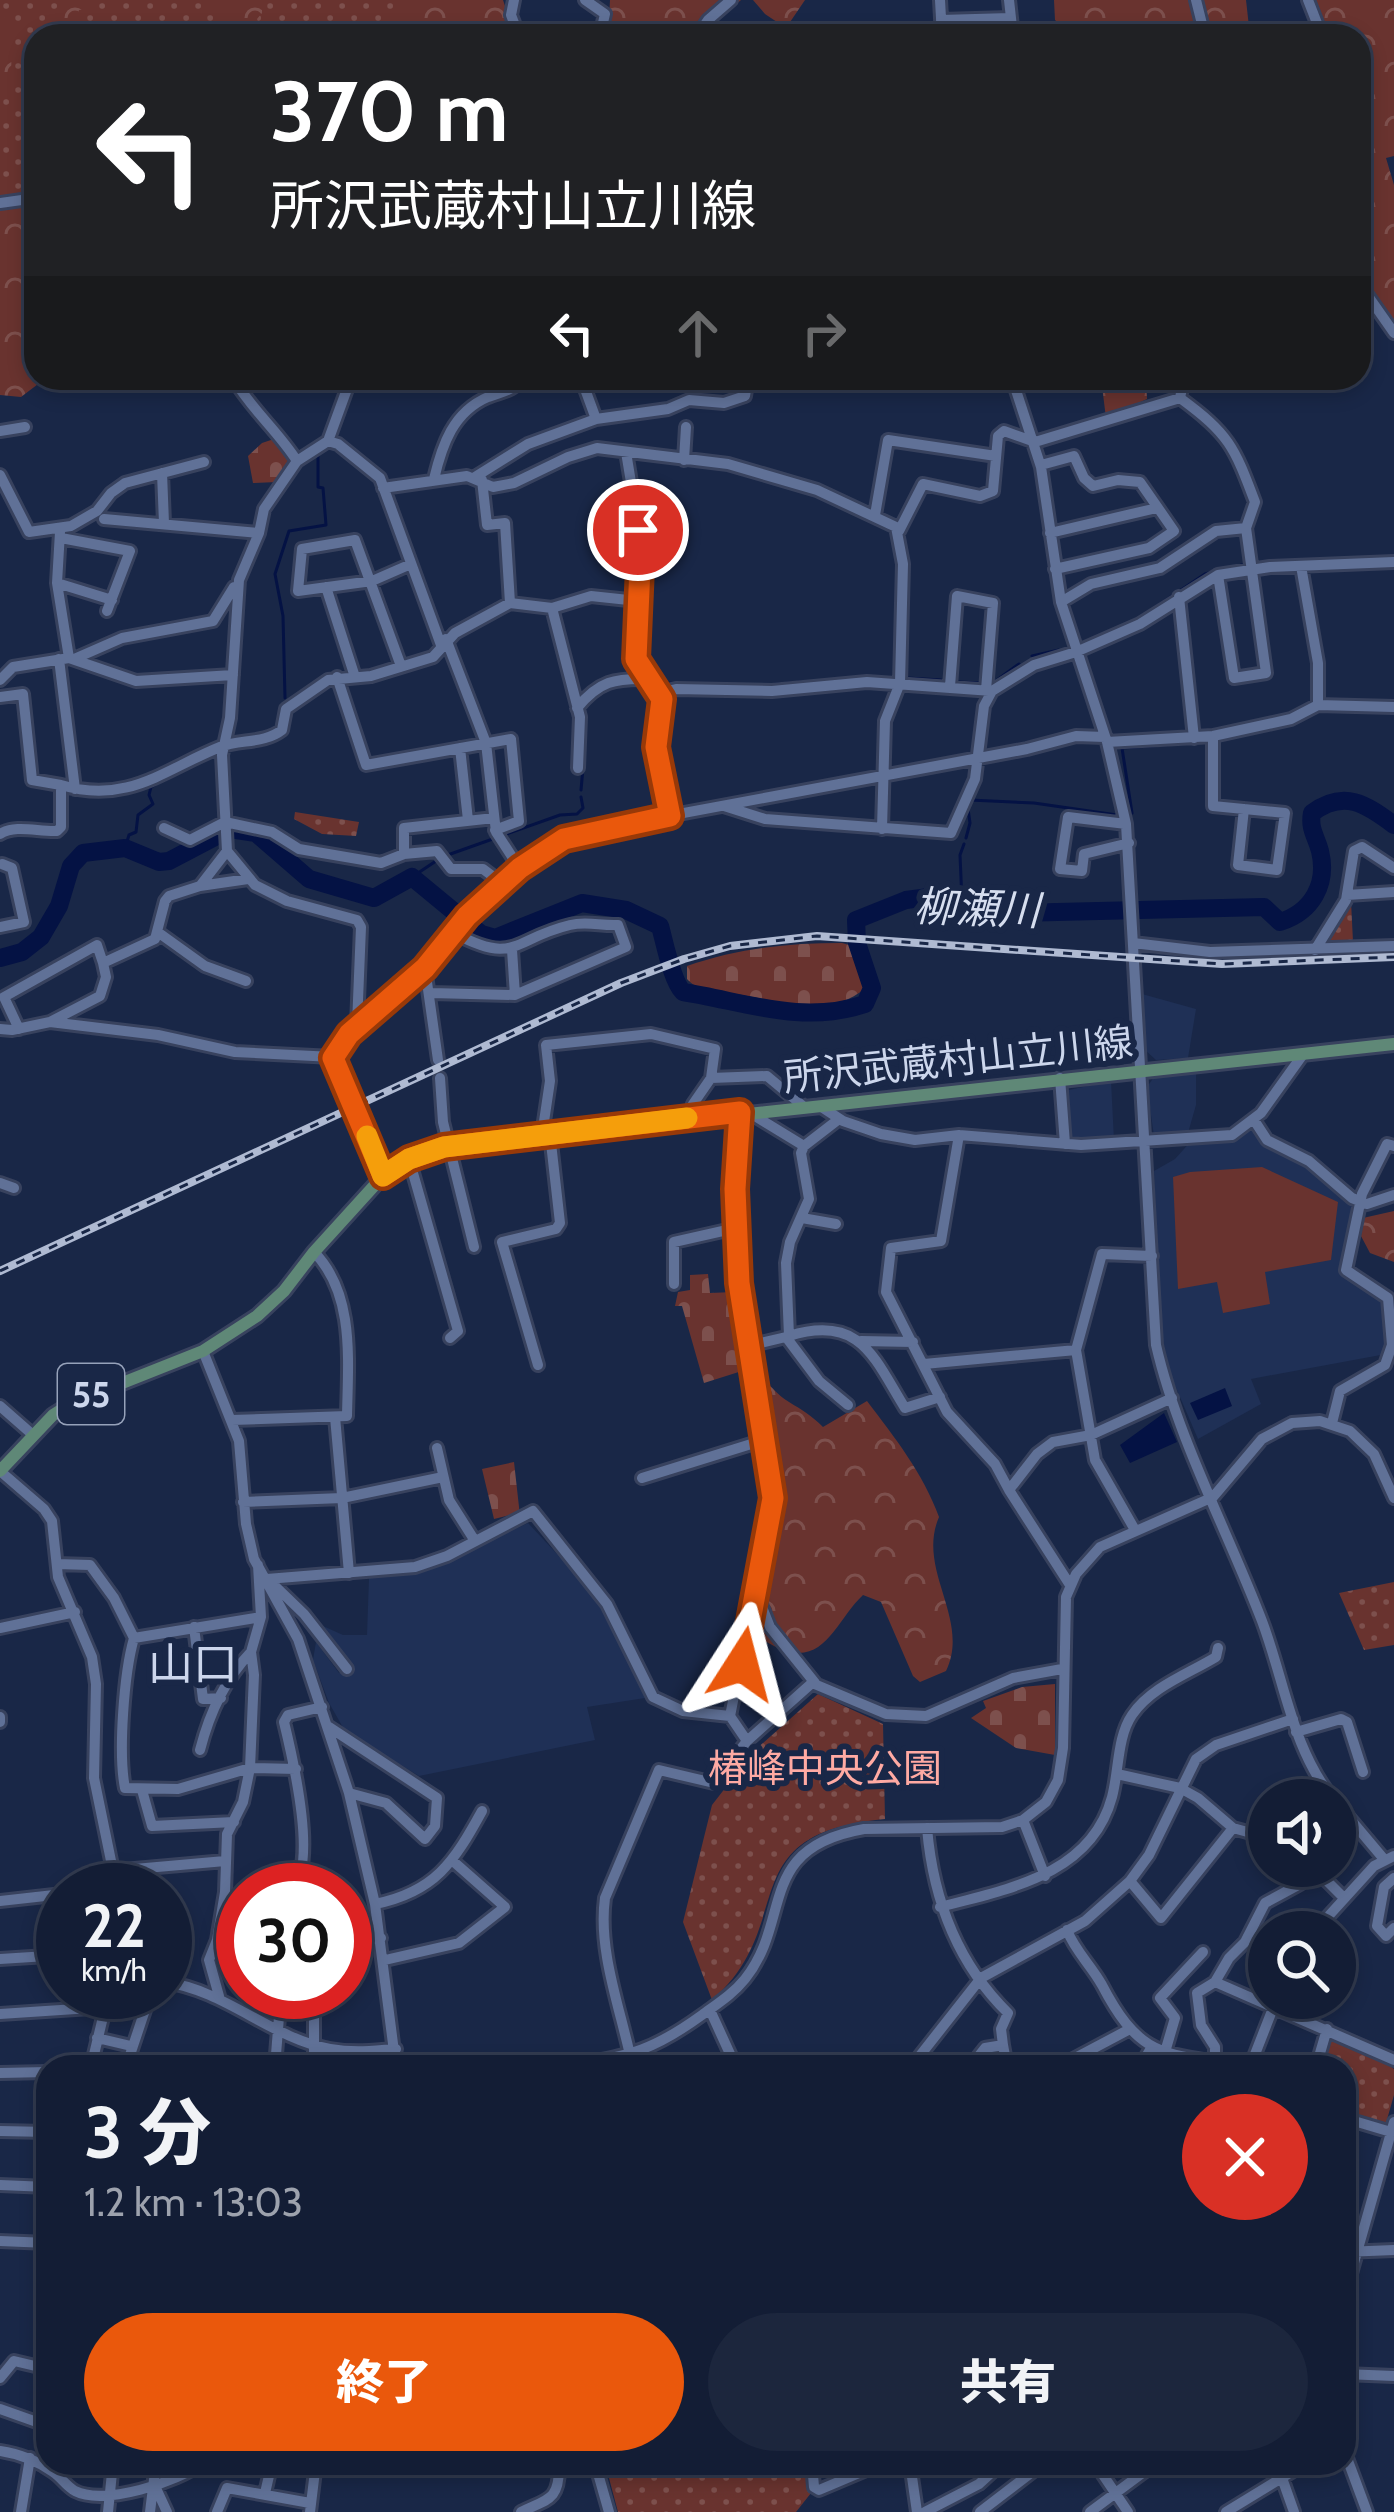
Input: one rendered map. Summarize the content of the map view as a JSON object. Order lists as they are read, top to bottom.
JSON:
{
  "streets": {
    "main road": ["所沢武蔵村山立川線", "55"]
  },
  "districts": ["山口"],
  "water": ["柳瀬川"],
  "parks": ["椿峰中央公園"],
  "page": {
    "turn": ["370 m", "所沢武蔵村山立川線"],
    "speed": "22 km/h",
    "limit": "30",
    "heading": ["3 分", "1.2 km · 13:03"],
    "buttons": ["終了", "共有"]
  }
}
